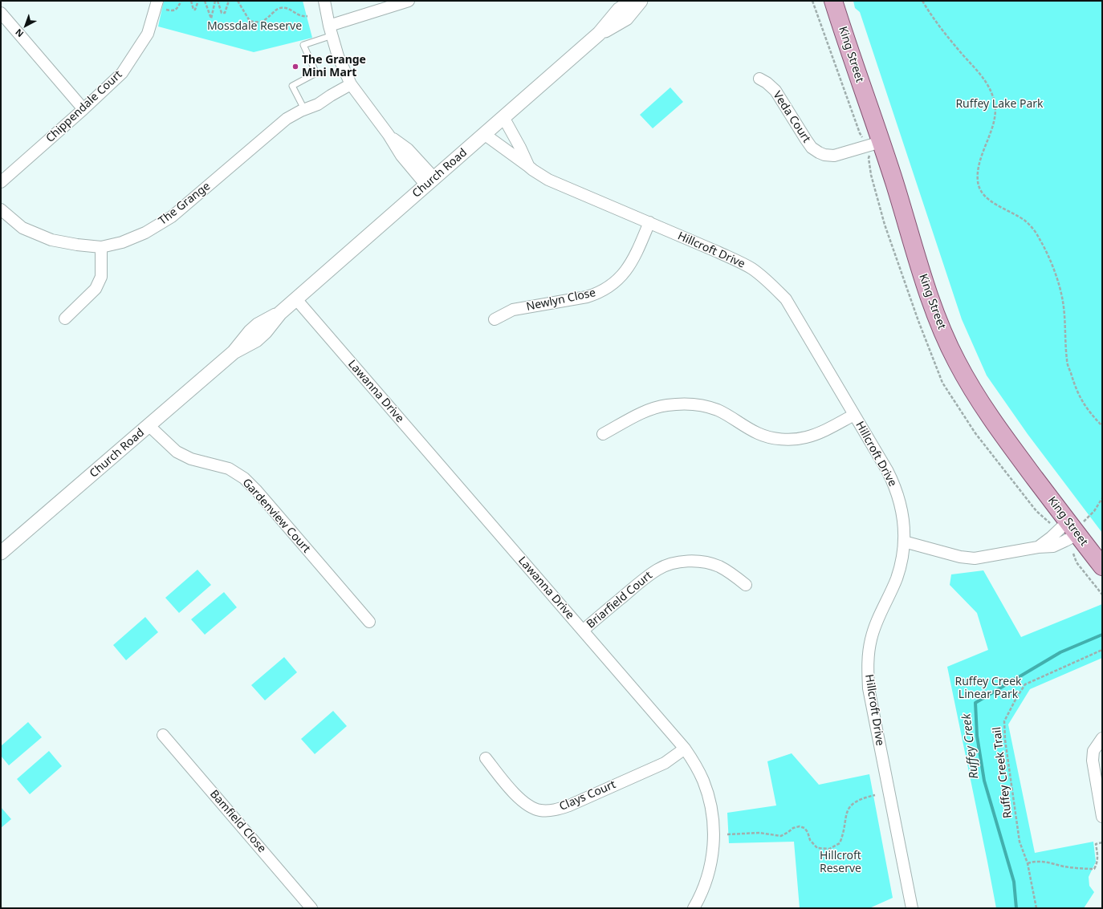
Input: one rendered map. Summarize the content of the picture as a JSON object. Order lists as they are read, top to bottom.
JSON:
{
  "streets": {
    "main road": ["King Street"],
    "street": [
      "Chippendale Court",
      "Veda Court",
      "Church Road",
      "The Grange",
      "Hillcroft Drive",
      "Newlyn Close",
      "Lawanna Drive",
      "Gardenview Court",
      "Briarfield Court",
      "Clays Court",
      "Bamfield Close"
    ],
    "path": ["Ruffey Creek Trail"]
  },
  "crossings": [
    ["King Street", "Veda Court"],
    ["Church Road", "Hillcroft Drive"],
    ["Church Road", "Lawanna Drive"],
    ["Church Road", "Gardenview Court"],
    ["Hillcroft Drive", "Newlyn Close"],
    ["Lawanna Drive", "Briarfield Court"],
    ["Lawanna Drive", "Clays Court"]
  ],
  "water": ["Ruffey Creek"],
  "parks": [
    "Mossdale Reserve",
    "Ruffey Lake Park",
    "Ruffey Creek Linear Park",
    "Hillcroft Reserve"
  ],
  "places": ["The Grange Mini Mart"],
  "north": "bottom left"
}
